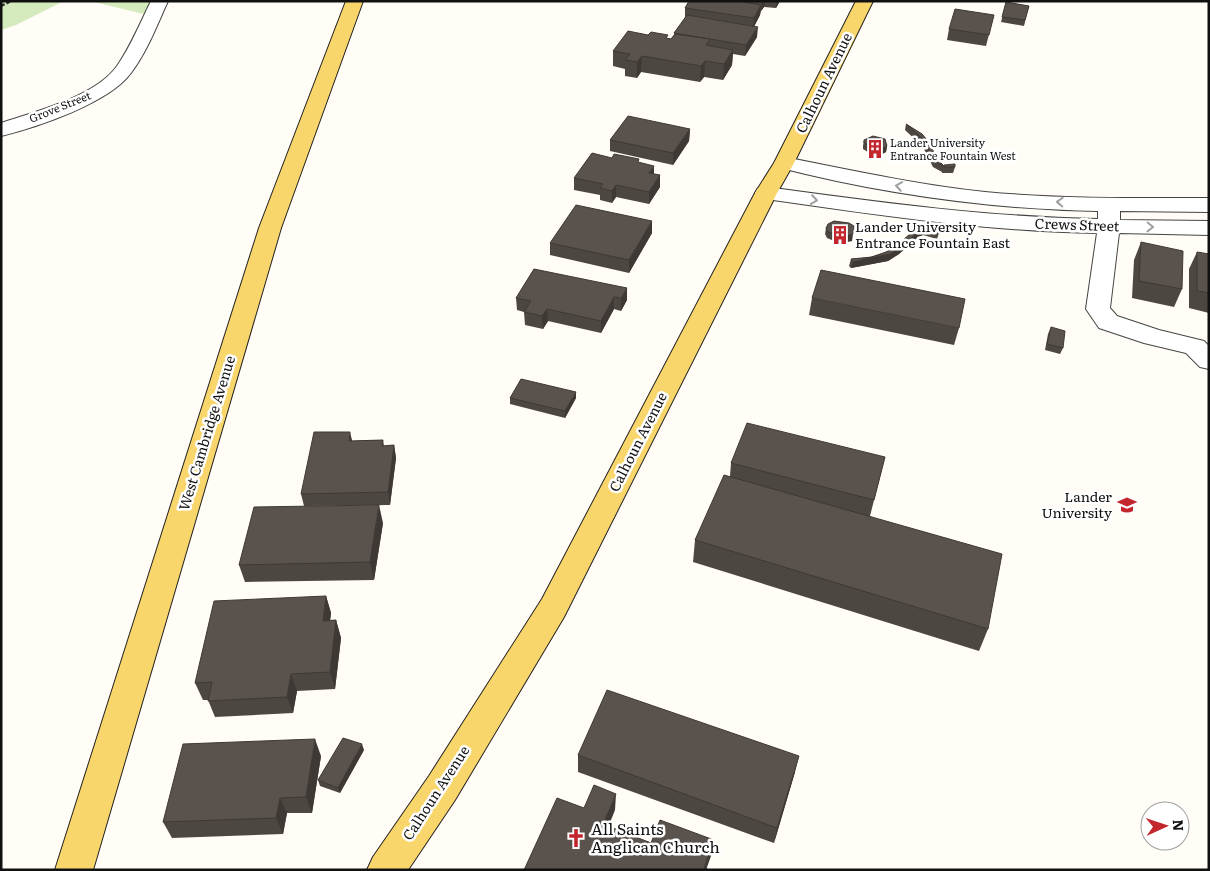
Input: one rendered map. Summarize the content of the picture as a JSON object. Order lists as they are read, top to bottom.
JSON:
{
  "streets": {
    "main road": ["Calhoun Avenue", "West Cambridge Avenue"],
    "street": ["Grove Street", "Crews Street"]
  },
  "crossings": [
    ["Calhoun Avenue", "Crews Street"]
  ],
  "places": {
    "building": ["Lander University Entrance Fountain West", "Lander University Entrance Fountain East"],
    "school or university": ["Lander University"],
    "church": ["All Saints Anglican Church"]
  },
  "north": "right"
}
